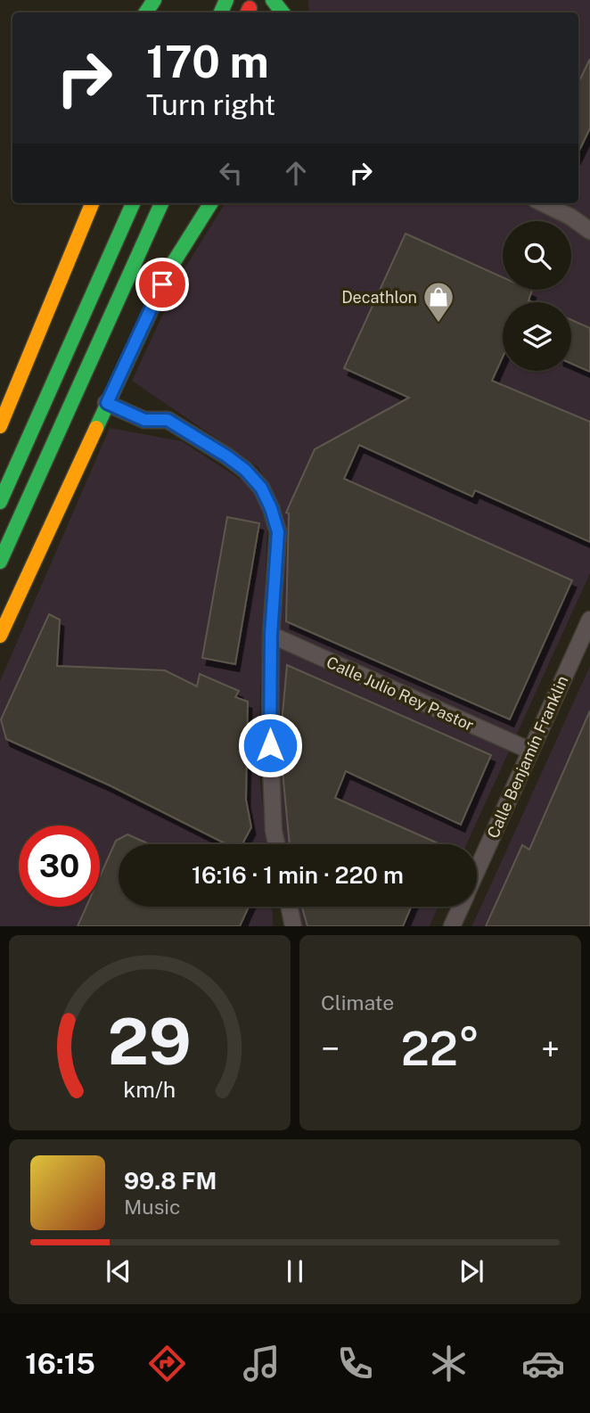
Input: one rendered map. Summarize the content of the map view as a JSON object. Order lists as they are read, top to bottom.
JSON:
{
  "streets": {
    "street": ["Calle Julio Rey Pastor", "Calle Benjamín Franklin"]
  },
  "crossings": [
    ["Calle Julio Rey Pastor", "Calle Benjamín Franklin"]
  ],
  "places": {
    "shop": ["Decathlon"]
  },
  "page": {
    "turn": ["170 m", "Turn right"],
    "limit": "30",
    "trip": "16:16 · 1 min · 220 m",
    "tile": "Climate",
    "heat": ["−", "22°", "+"],
    "song": ["99.8 FM", "Music"],
    "tabs": "16:15",
    "gauge": ["29", "km/h"]
  }
}
